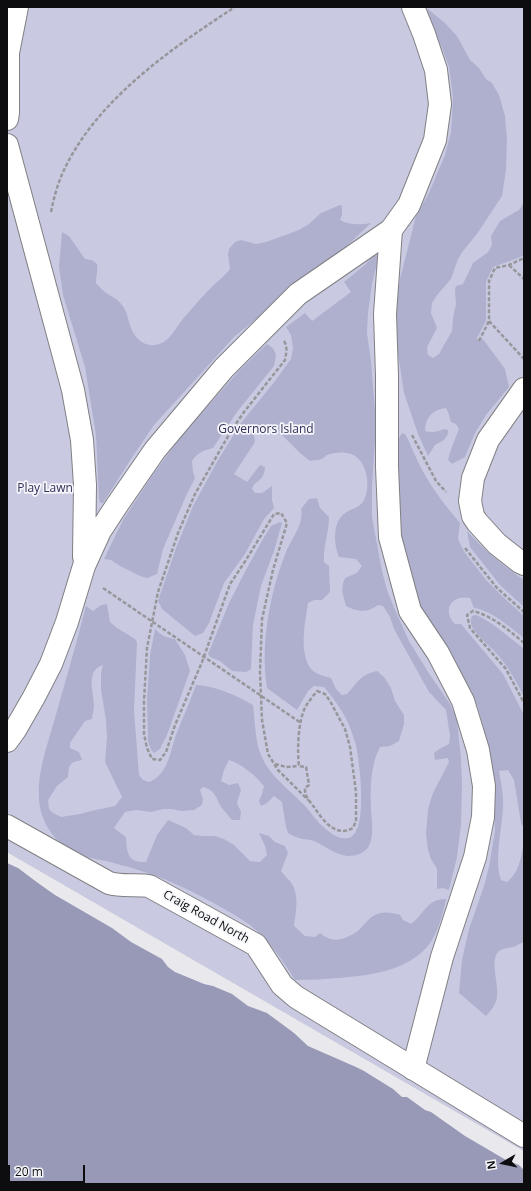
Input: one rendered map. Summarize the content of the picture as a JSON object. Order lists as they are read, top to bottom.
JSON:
{
  "streets": {
    "street": ["Craig Road North"]
  },
  "parks": ["Governors Island", "Play Lawn"],
  "scale_bar": "20 m",
  "north": "left"
}
